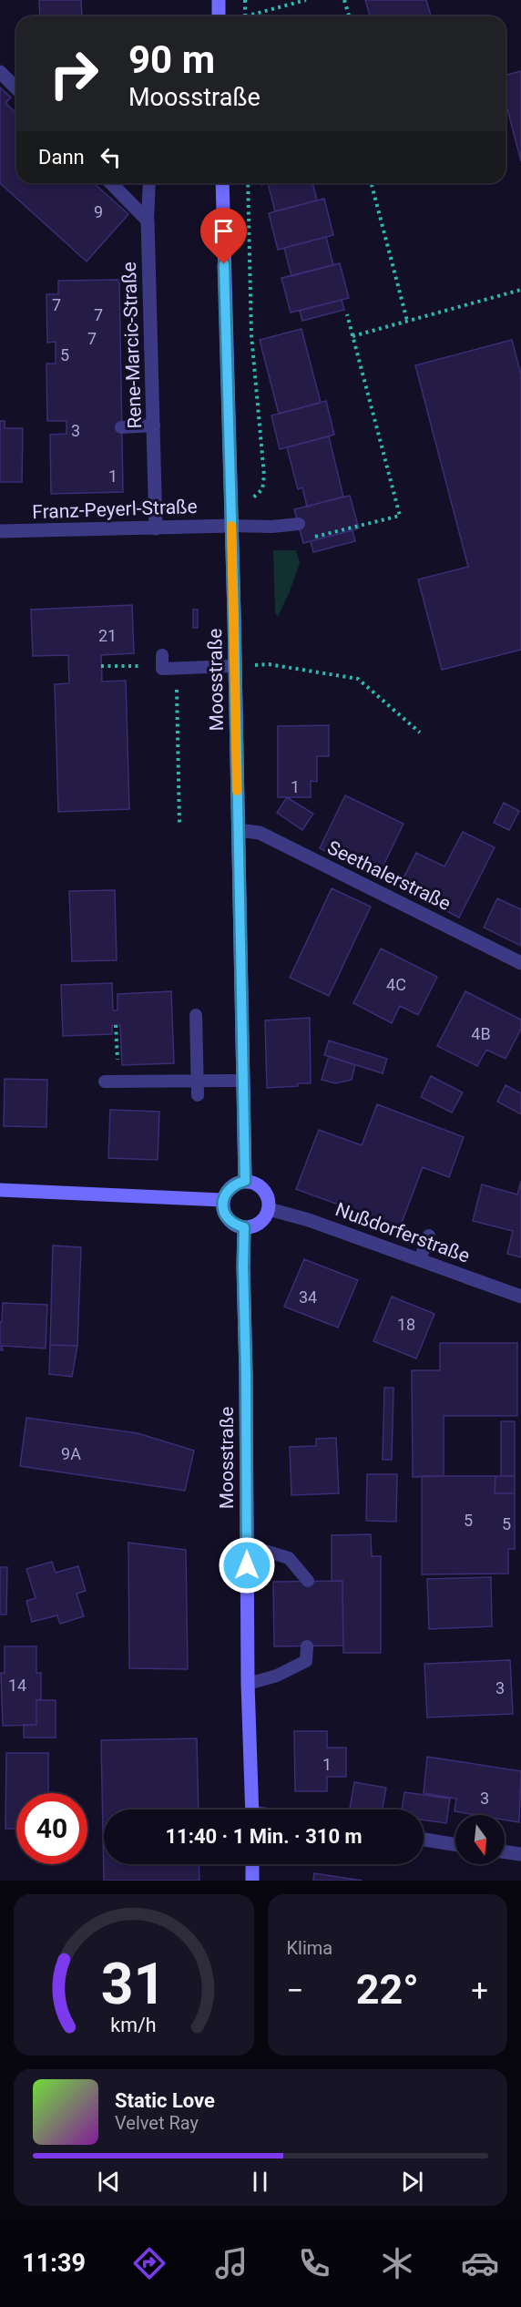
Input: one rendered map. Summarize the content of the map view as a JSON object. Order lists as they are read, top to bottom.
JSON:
{
  "streets": {
    "street": [
      "Rene-Marcic-Straße",
      "Franz-Peyerl-Straße",
      "Moosstraße",
      "Seethalerstraße",
      "Nußdorferstraße"
    ]
  },
  "crossings": [
    ["Rene-Marcic-Straße", "Franz-Peyerl-Straße"],
    ["Franz-Peyerl-Straße", "Moosstraße"],
    ["Moosstraße", "Seethalerstraße"],
    ["Moosstraße", "Nußdorferstraße"]
  ],
  "house_numbers": [
    "9",
    "7",
    "7",
    "7",
    "5",
    "3",
    "1",
    "21",
    "1",
    "4C",
    "4B",
    "34",
    "18",
    "9A",
    "5",
    "5",
    "14",
    "3",
    "1",
    "3"
  ],
  "north": "bottom",
  "page": {
    "turn": ["90 m", "Moosstraße"],
    "then": "Dann",
    "limit": "40",
    "trip": "11:40 · 1 Min. · 310 m",
    "tile": "Klima",
    "heat": ["−", "22°", "+"],
    "song": ["Static Love", "Velvet Ray"],
    "tabs": "11:39",
    "gauge": ["31", "km/h"]
  }
}
